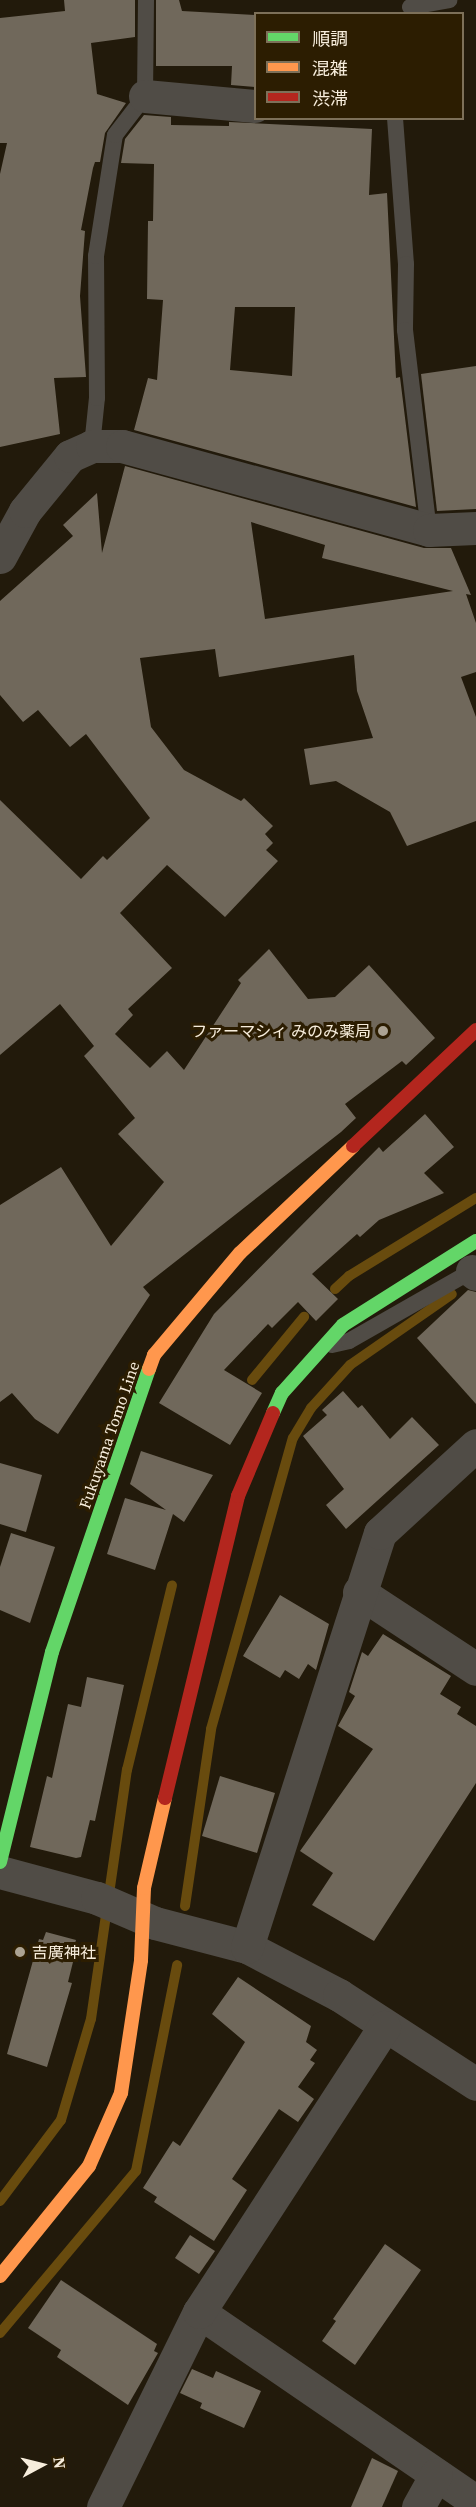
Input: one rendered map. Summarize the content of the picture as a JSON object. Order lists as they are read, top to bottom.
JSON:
{
  "streets": {
    "street": ["Fukuyama Tomo Line"]
  },
  "places": ["ファーマシィ みのみ薬局", "吉廣神社"],
  "legend": ["順調", "混雑", "渋滞"],
  "north": "right"
}
